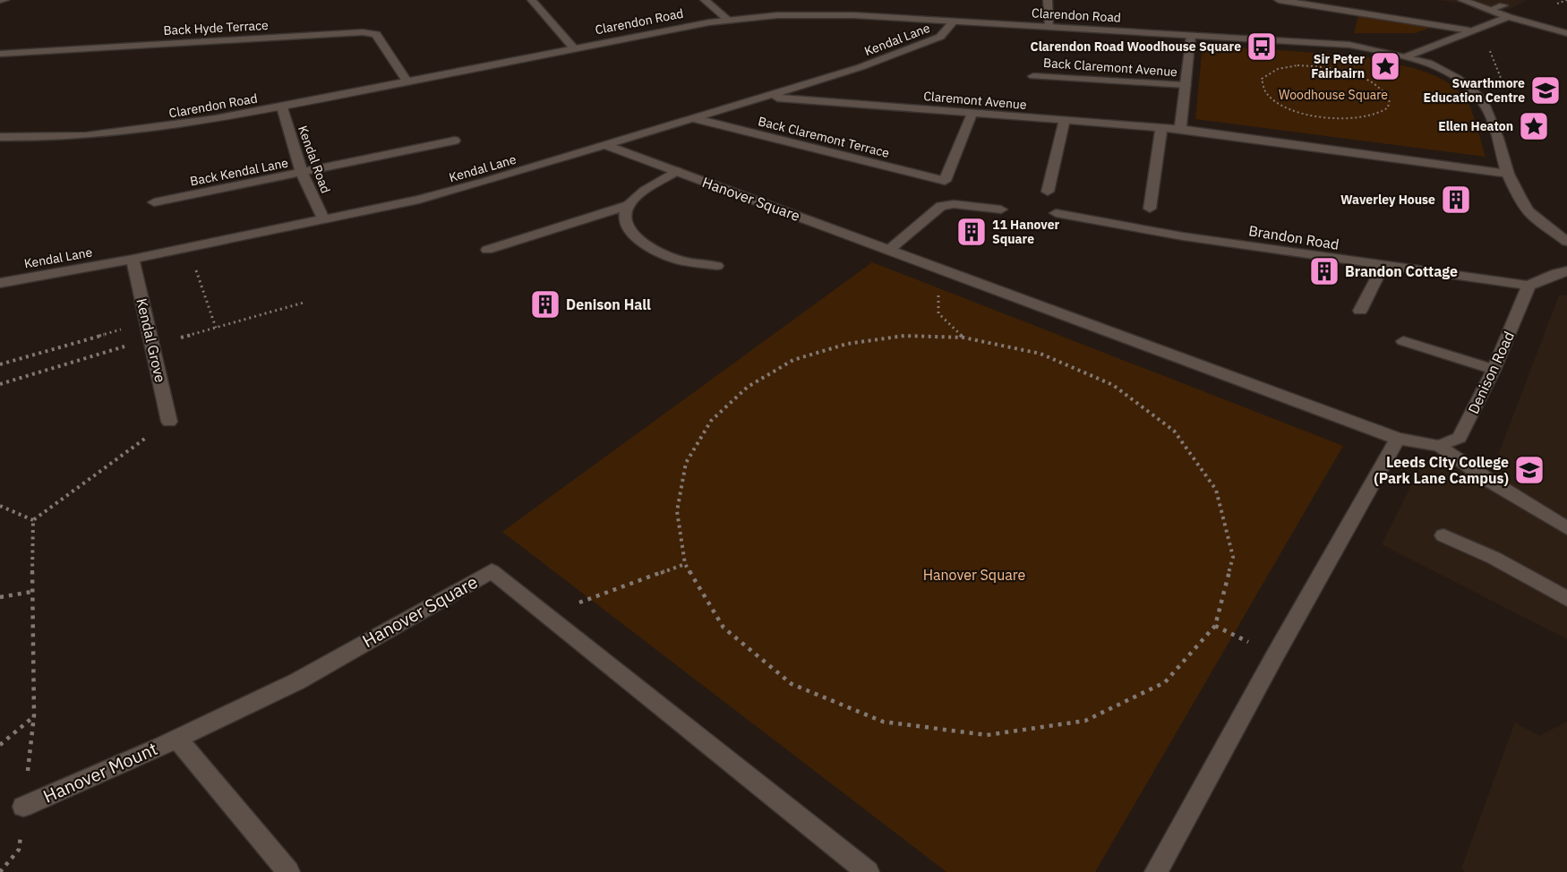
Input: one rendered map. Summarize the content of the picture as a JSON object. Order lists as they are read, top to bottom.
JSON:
{
  "streets": {
    "street": [
      "Clarendon Road",
      "Back Hyde Terrace",
      "Kendal Lane",
      "Back Claremont Avenue",
      "Claremont Avenue",
      "Back Claremont Terrace",
      "Kendal Road",
      "Back Kendal Lane",
      "Hanover Square",
      "Brandon Road",
      "Kendal Grove",
      "Denison Road",
      "Hanover Mount"
    ]
  },
  "crossings": [
    ["Clarendon Road", "Back Hyde Terrace"],
    ["Clarendon Road", "Kendal Lane"],
    ["Clarendon Road", "Kendal Road"],
    ["Kendal Lane", "Claremont Avenue"],
    ["Kendal Lane", "Back Claremont Terrace"],
    ["Kendal Lane", "Kendal Road"],
    ["Kendal Lane", "Hanover Square"],
    ["Kendal Lane", "Kendal Grove"],
    ["Claremont Avenue", "Back Claremont Terrace"],
    ["Kendal Road", "Back Kendal Lane"],
    ["Hanover Square", "Hanover Mount"],
    ["Brandon Road", "Denison Road"]
  ],
  "parks": ["Woodhouse Square", "Hanover Square"],
  "places": {
    "bus stop": ["Clarendon Road Woodhouse Square"],
    "place": ["Sir Peter Fairbairn", "Ellen Heaton"],
    "school or university": ["Swarthmore Education Centre", "Leeds City College (Park Lane Campus)"],
    "building": [
      "Waverley House",
      "11 Hanover Square",
      "Brandon Cottage",
      "Denison Hall"
    ]
  }
}
